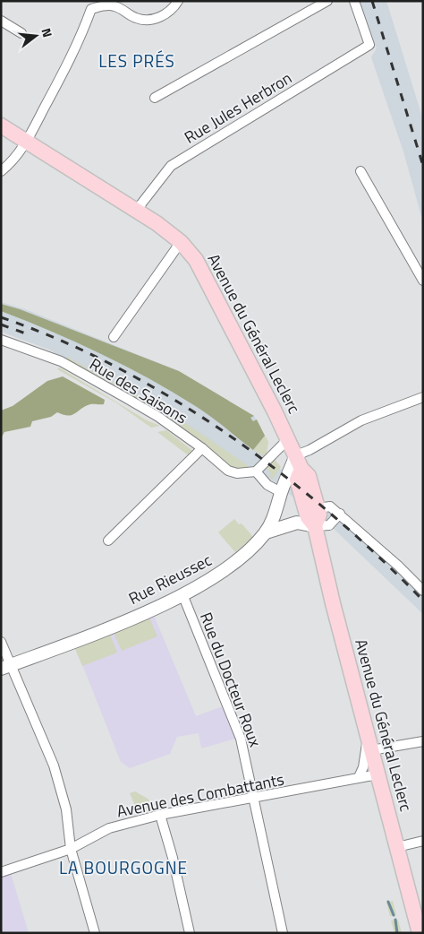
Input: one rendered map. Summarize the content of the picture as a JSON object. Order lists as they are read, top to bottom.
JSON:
{
  "streets": {
    "main road": ["Avenue du Général Leclerc"],
    "street": [
      "Rue Jules Herbron",
      "Rue des Saisons",
      "Rue Rieussec",
      "Rue du Docteur Roux",
      "Avenue des Combattants"
    ]
  },
  "crossings": [
    ["Rue Jules Herbron", "Avenue du Général Leclerc"],
    ["Avenue du Général Leclerc", "Rue Rieussec"],
    ["Avenue du Général Leclerc", "Avenue des Combattants"],
    ["Rue Rieussec", "Rue du Docteur Roux"],
    ["Rue du Docteur Roux", "Avenue des Combattants"]
  ],
  "districts": ["LES PRÉS", "LA BOURGOGNE"],
  "north": "right"
}
